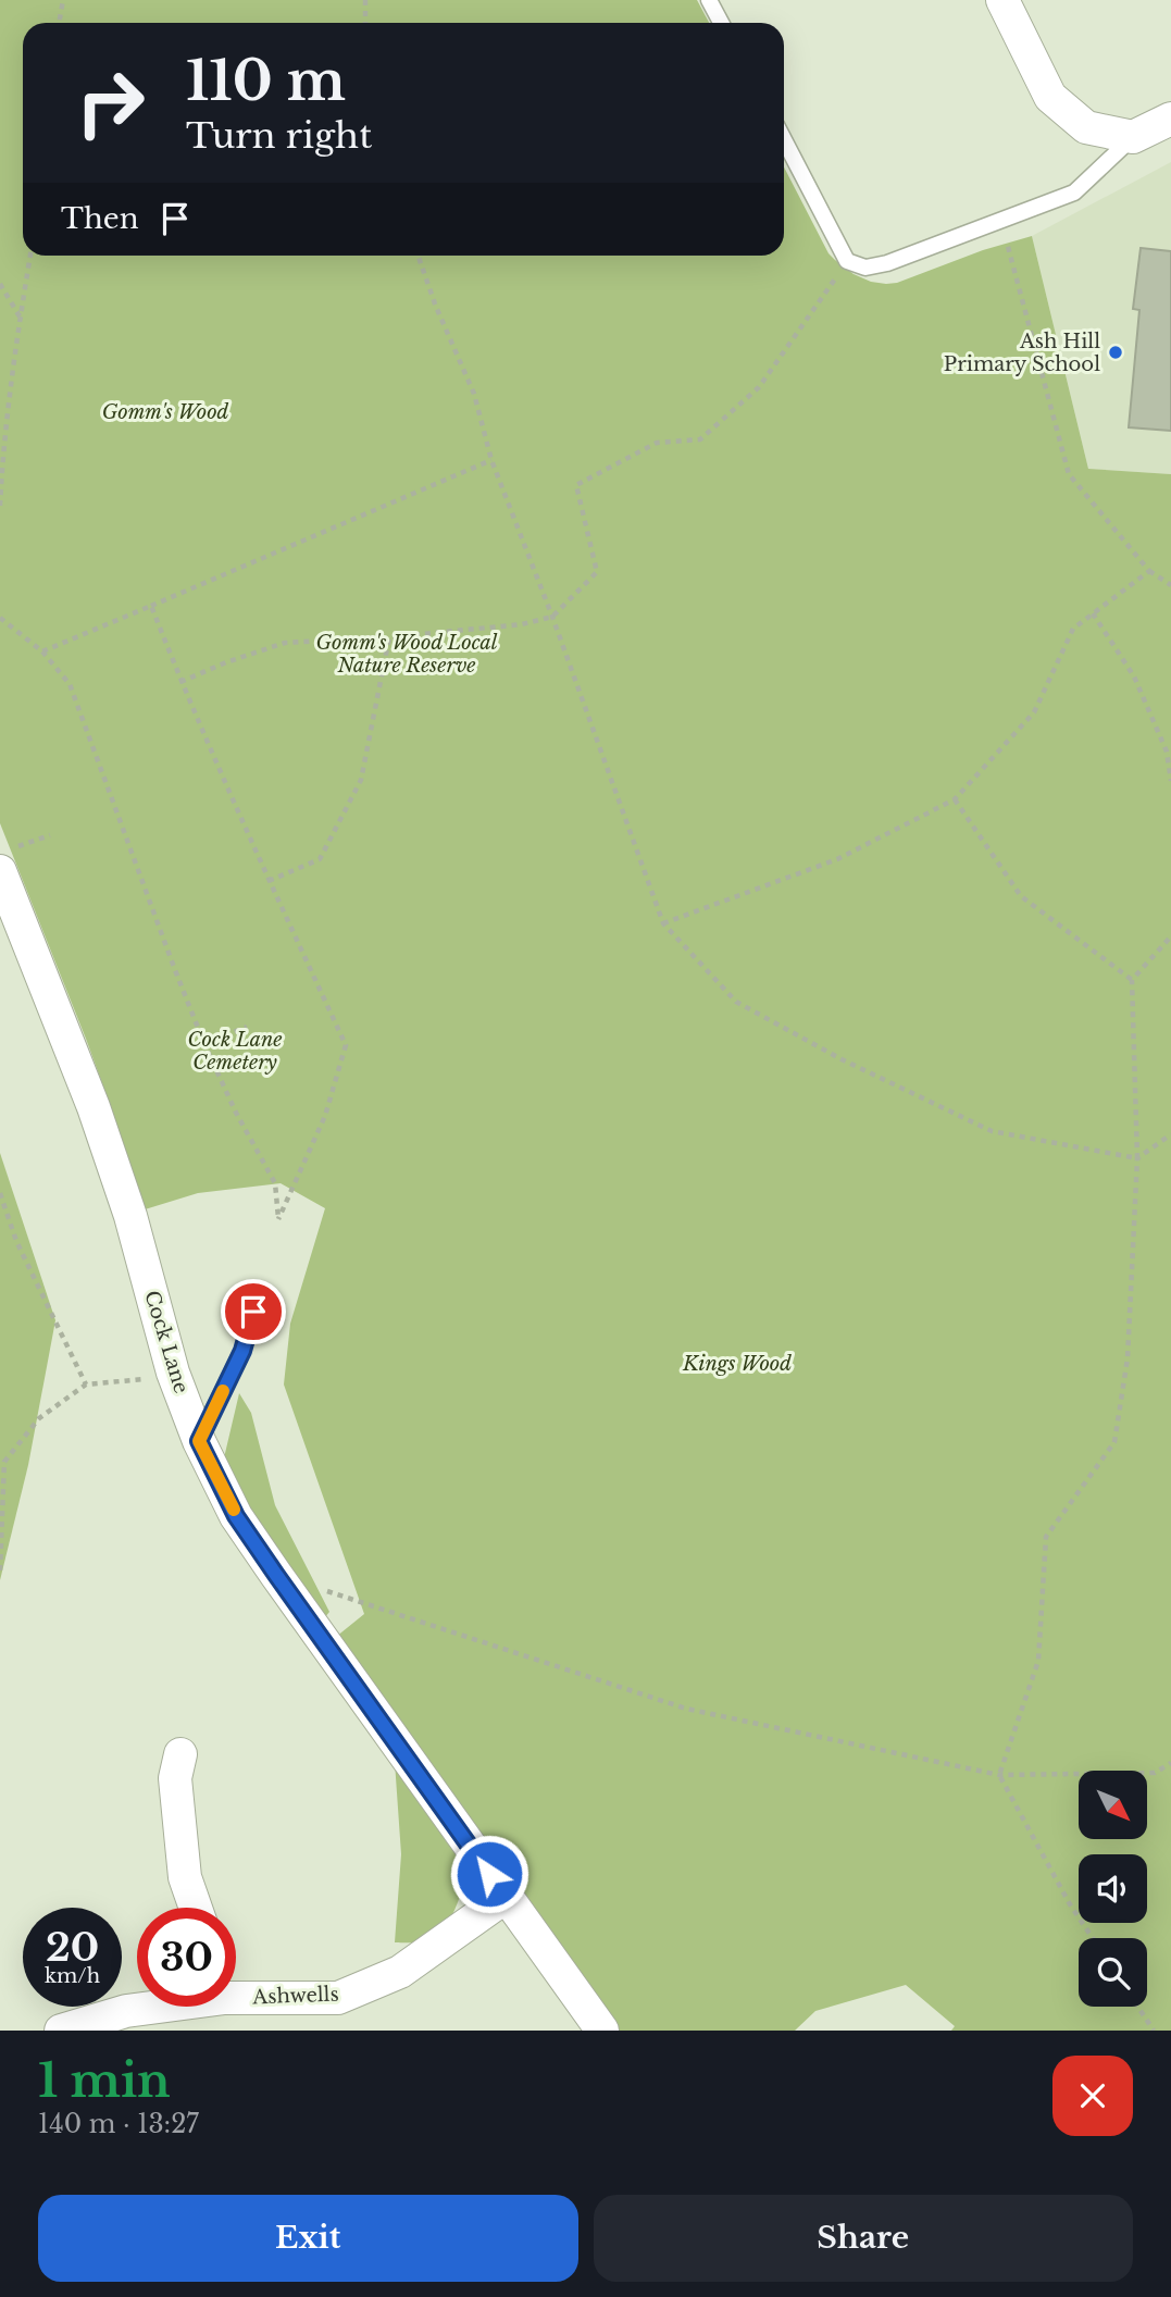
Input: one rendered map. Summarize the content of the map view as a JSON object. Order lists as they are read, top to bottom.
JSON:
{
  "streets": {
    "street": ["Cock Lane", "Ashwells"]
  },
  "crossings": [
    ["Cock Lane", "Ashwells"]
  ],
  "parks": [
    "Gomm's Wood",
    "Gomm's Wood Local Nature Reserve",
    "Cock Lane Cemetery",
    "Kings Wood"
  ],
  "places": ["Ash Hill Primary School"],
  "north": "bottom right",
  "page": {
    "turn": ["110 m", "Turn right"],
    "then": "Then",
    "speed": "20 km/h",
    "limit": "30",
    "heading": ["1 min", "140 m · 13:27"],
    "buttons": ["Exit", "Share"]
  }
}
